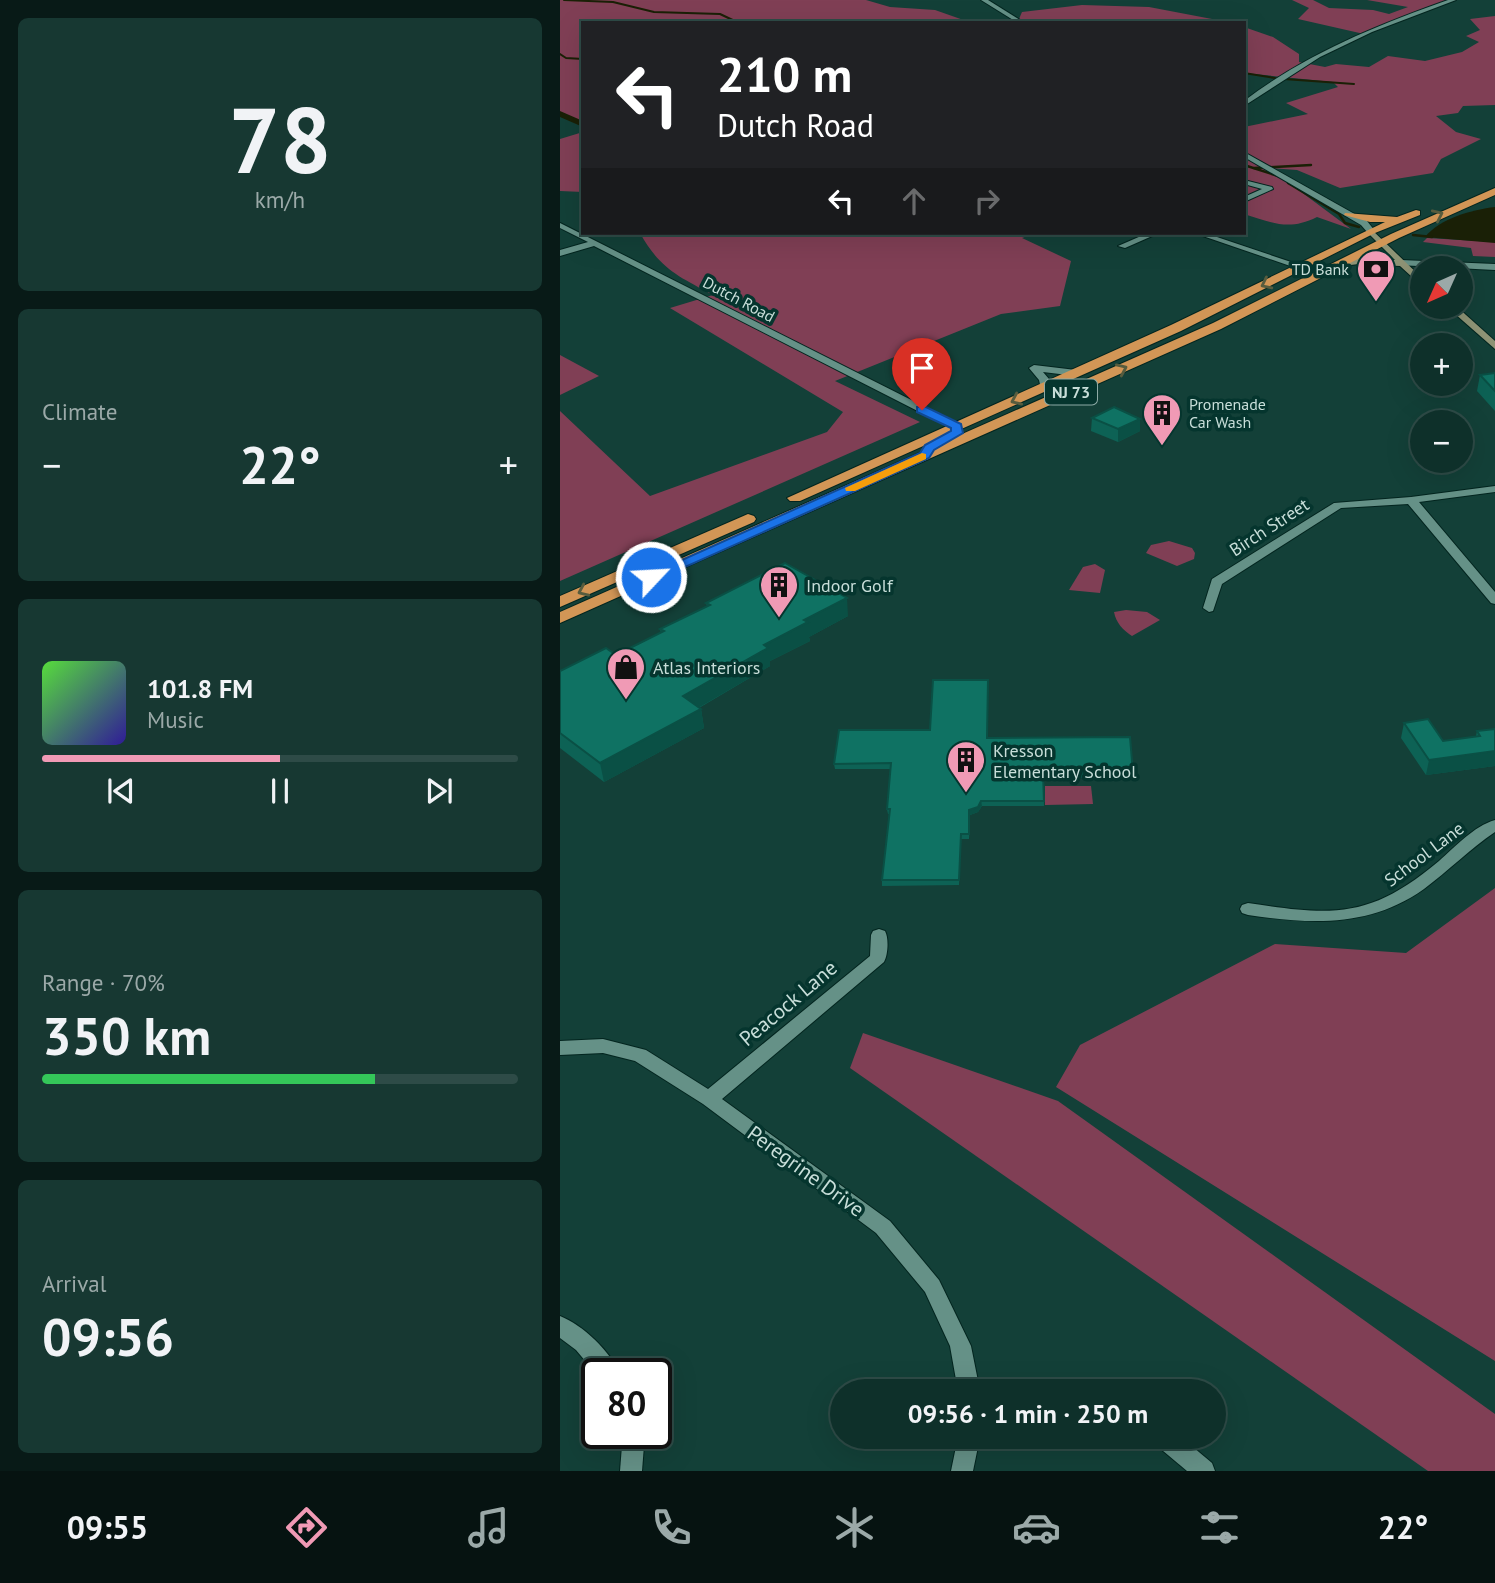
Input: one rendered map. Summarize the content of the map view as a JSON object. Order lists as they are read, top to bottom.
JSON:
{
  "streets": {
    "highway": ["NJ 73"],
    "street": [
      "Dutch Road",
      "Birch Street",
      "School Lane",
      "Peacock Lane",
      "Peregrine Drive"
    ]
  },
  "crossings": [
    ["Dutch Road", "NJ 73"],
    ["Peacock Lane", "Peregrine Drive"]
  ],
  "places": {
    "bank": ["TD Bank"],
    "building": ["Promenade Car Wash", "Indoor Golf", "Kresson Elementary School"],
    "shop": ["Atlas Interiors"]
  },
  "north": "bottom left",
  "page": {
    "tile": [
      ["78", "km/h"],
      "Climate",
      ["Range · 70%", "350 km"],
      ["Arrival", "09:56"]
    ],
    "turn": ["210 m", "Dutch Road"],
    "map_buttons": ["+", "−"],
    "heat": ["−", "22°", "+"],
    "song": ["101.8 FM", "Music"],
    "limit": "80",
    "trip": "09:56 · 1 min · 250 m",
    "tabs": ["09:55", "22°"]
  }
}
